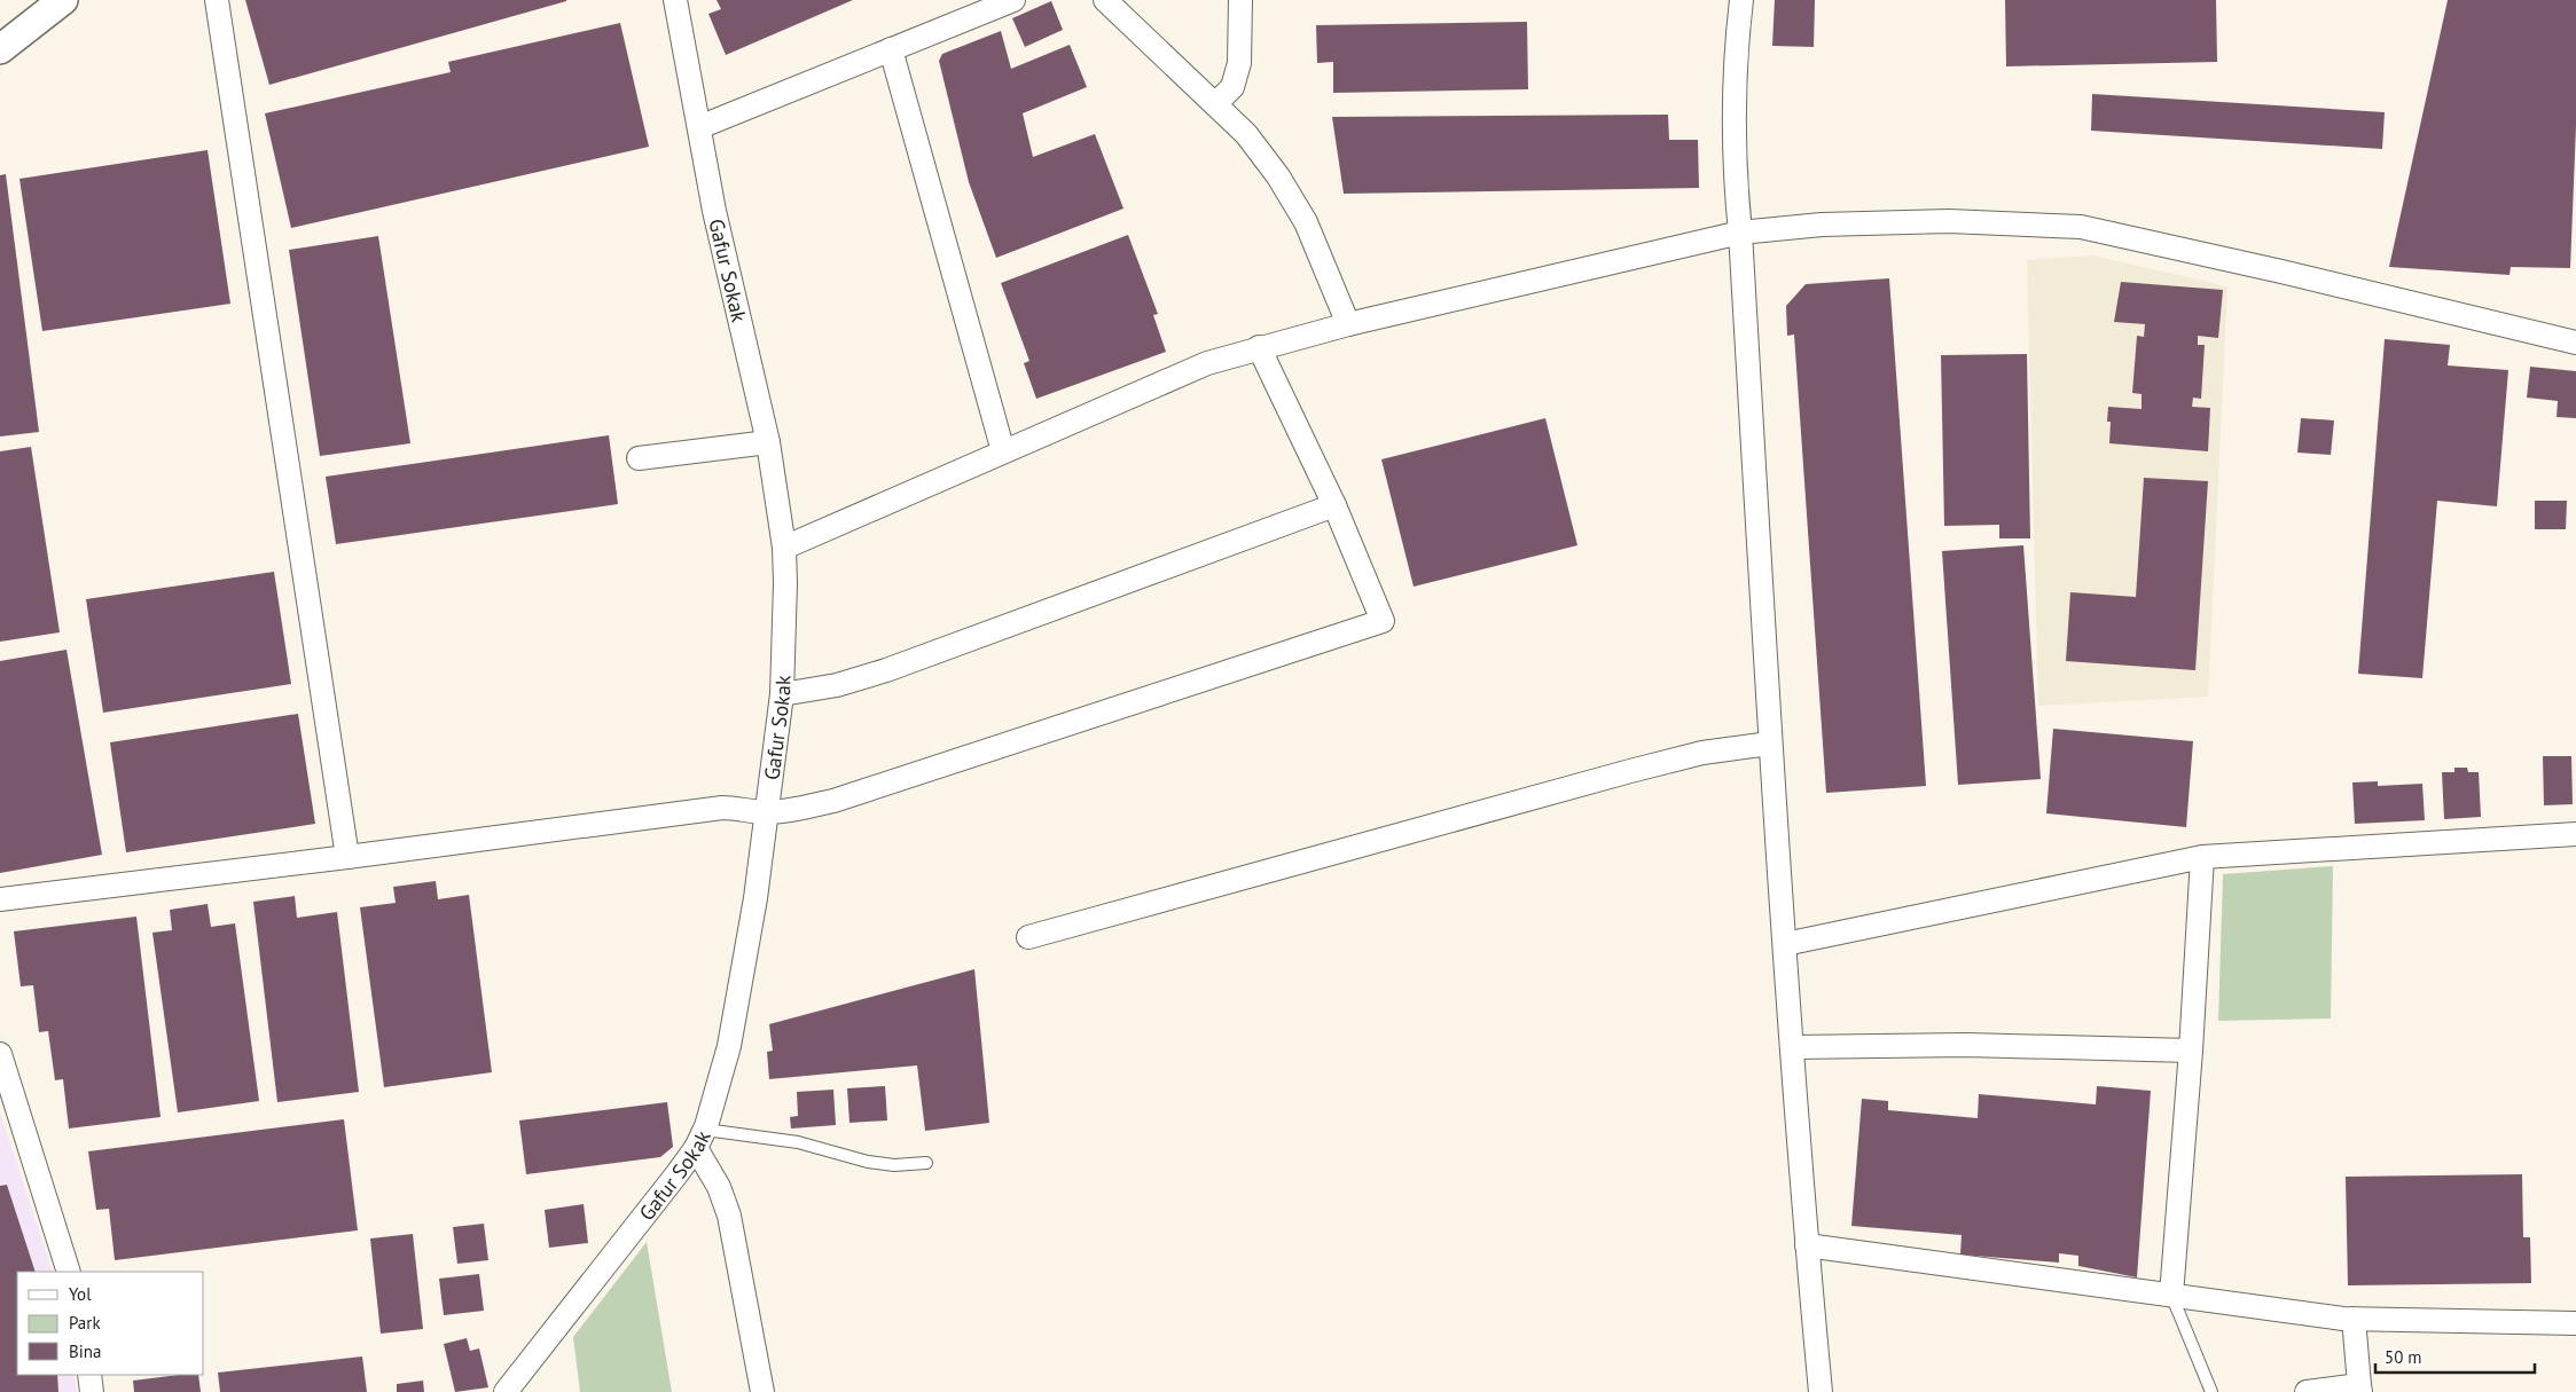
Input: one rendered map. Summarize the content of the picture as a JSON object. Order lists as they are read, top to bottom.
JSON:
{
  "streets": {
    "street": ["Gafur Sokak"]
  },
  "legend": ["Yol", "Park", "Bina"],
  "scale_bar": "50 m"
}
